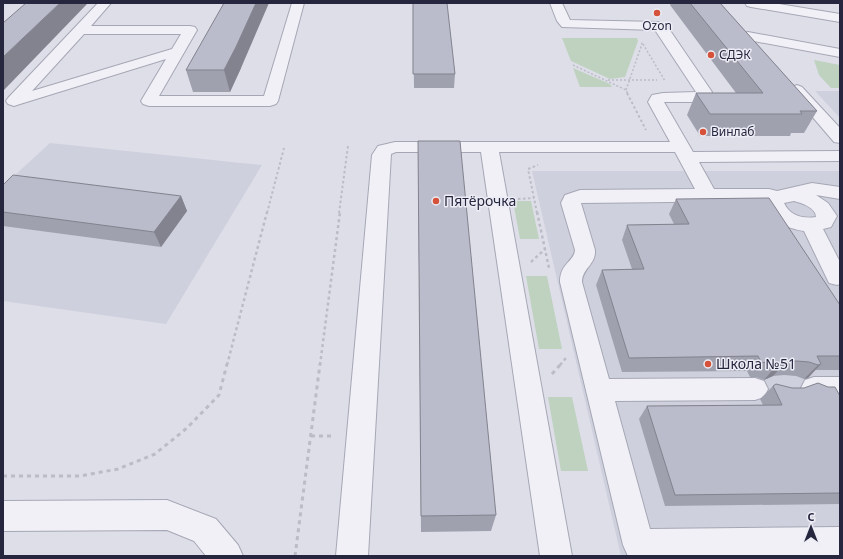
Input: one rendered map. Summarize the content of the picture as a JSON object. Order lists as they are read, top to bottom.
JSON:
{
  "places": [
    "Ozon",
    "СДЭК",
    "Винлаб",
    "Пятёрочка",
    "Школа №51"
  ],
  "north": "top"
}
